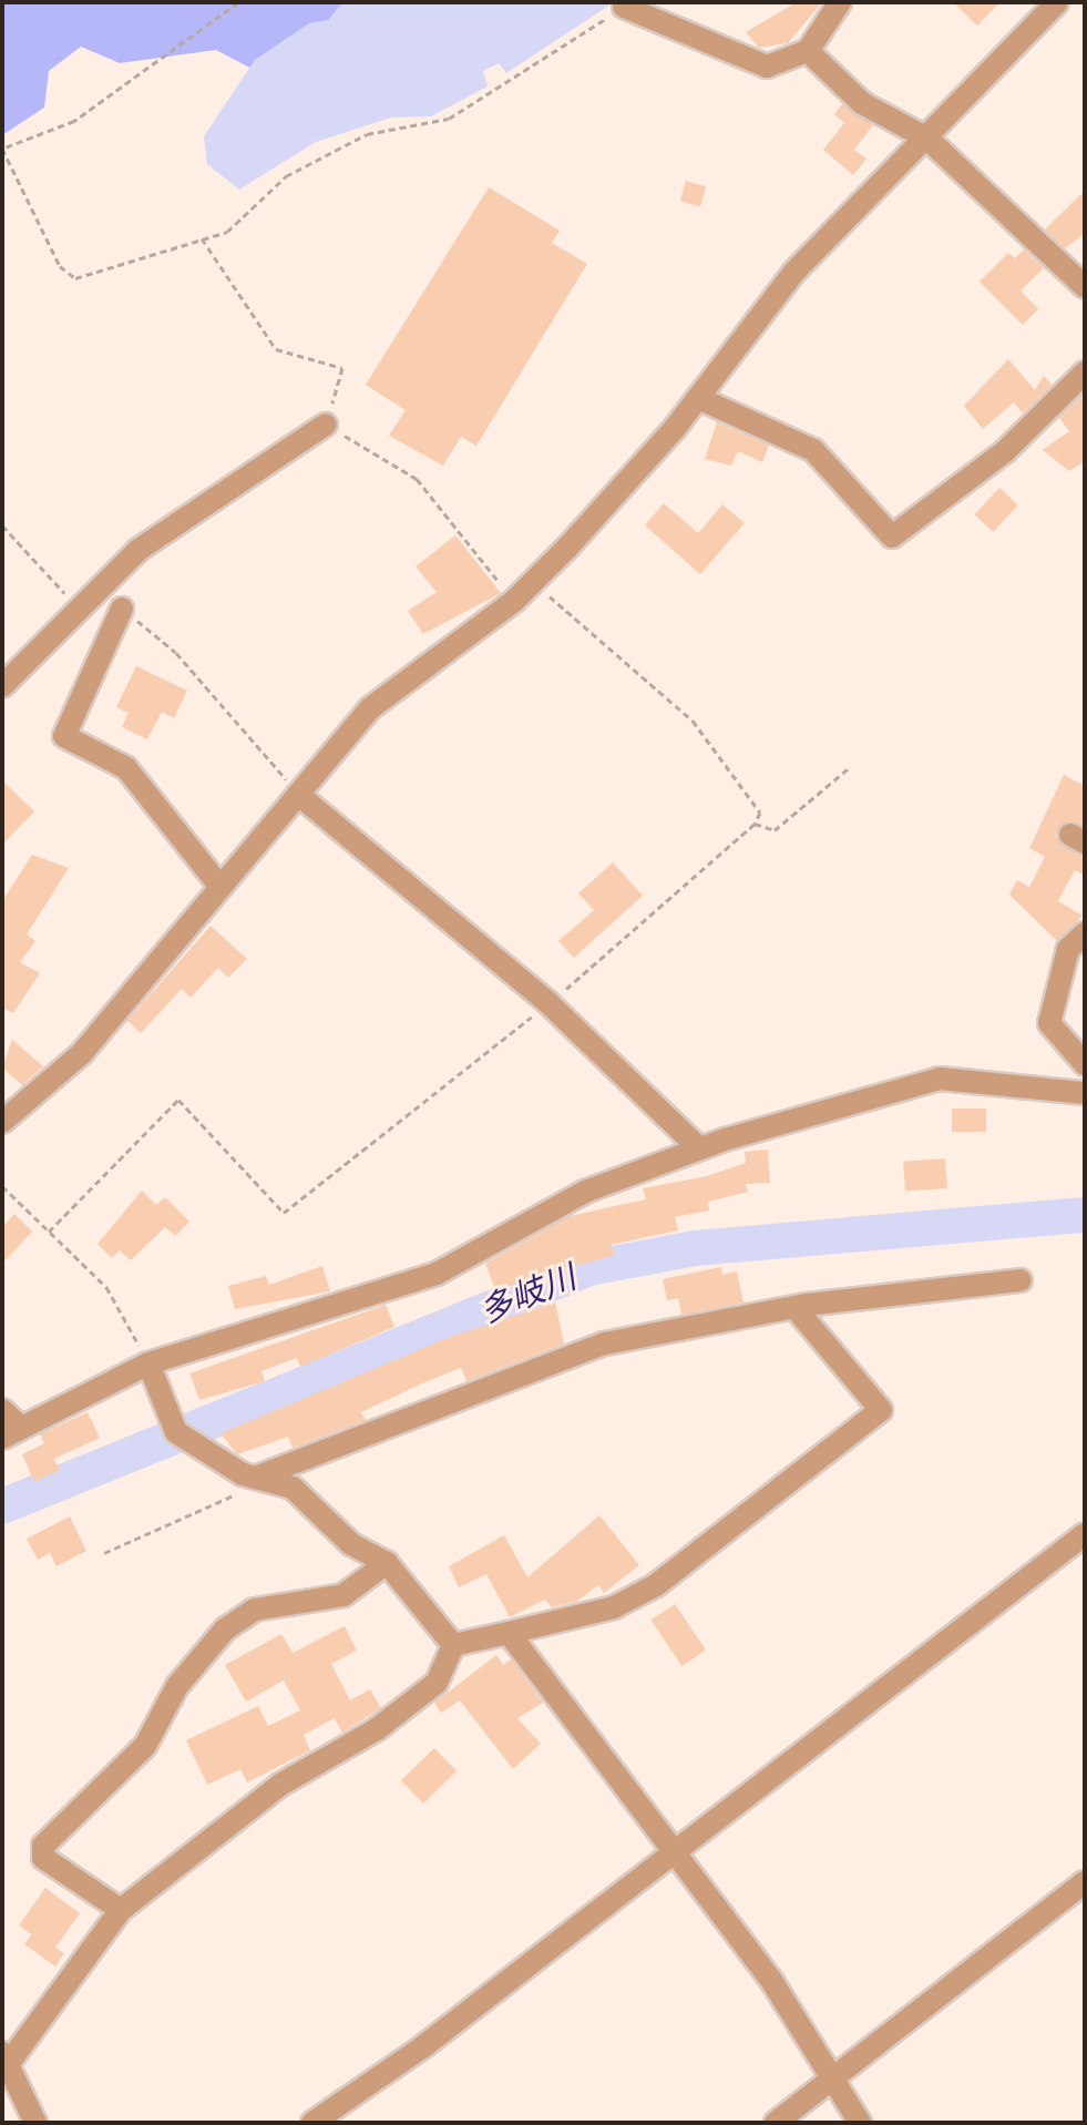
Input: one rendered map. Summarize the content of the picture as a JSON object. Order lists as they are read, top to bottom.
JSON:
{
  "water": ["多岐川"]
}
